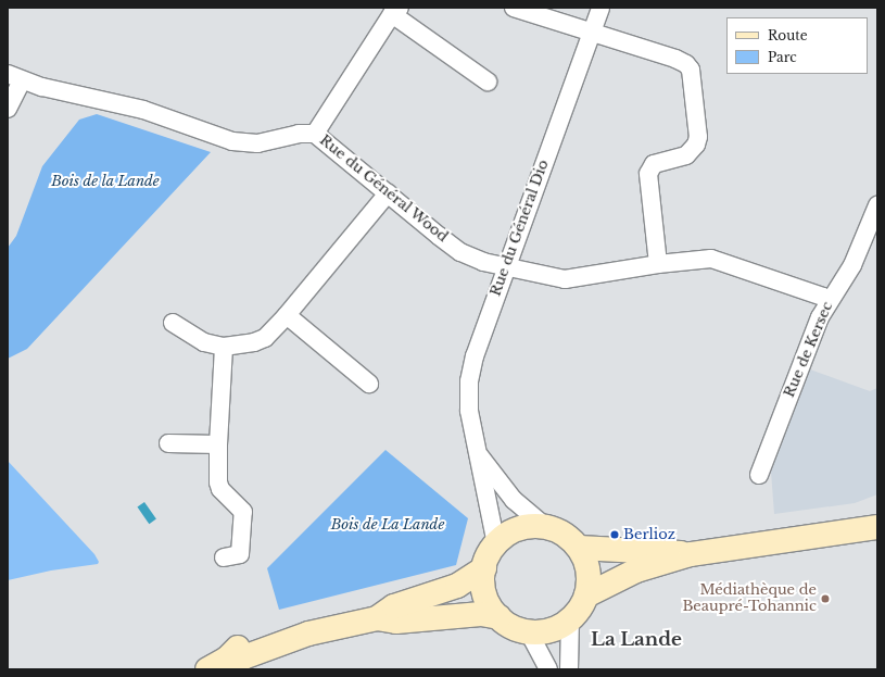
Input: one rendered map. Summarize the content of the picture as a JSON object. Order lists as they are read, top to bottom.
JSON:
{
  "streets": {
    "street": ["Rue du Général Wood", "Rue du Général Dio", "Rue de Kersec"]
  },
  "crossings": [
    ["Rue du Général Wood", "Rue du Général Dio"],
    ["Rue du Général Wood", "Rue de Kersec"]
  ],
  "districts": ["La Lande"],
  "parks": ["Bois de la Lande", "Bois de La Lande"],
  "places": ["Berlioz", "Médiathèque de Beaupré-Tohannic"],
  "legend": ["Route", "Parc"]
}
